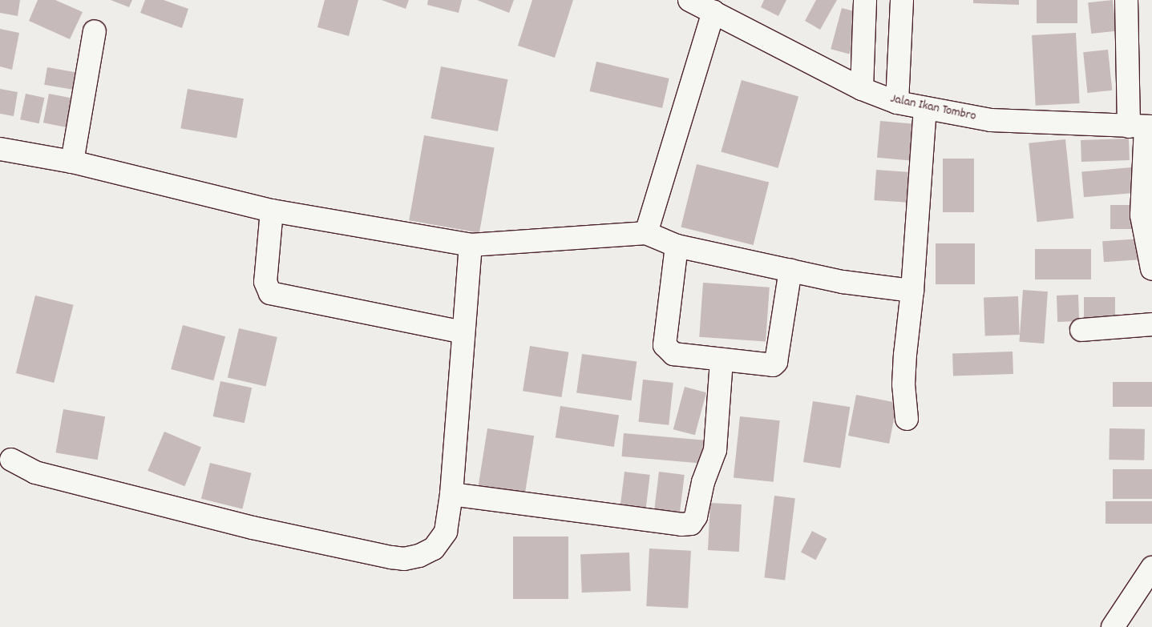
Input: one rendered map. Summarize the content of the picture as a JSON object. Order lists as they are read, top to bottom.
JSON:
{
  "streets": {
    "street": ["Jalan Ikan Tombro"]
  }
}
